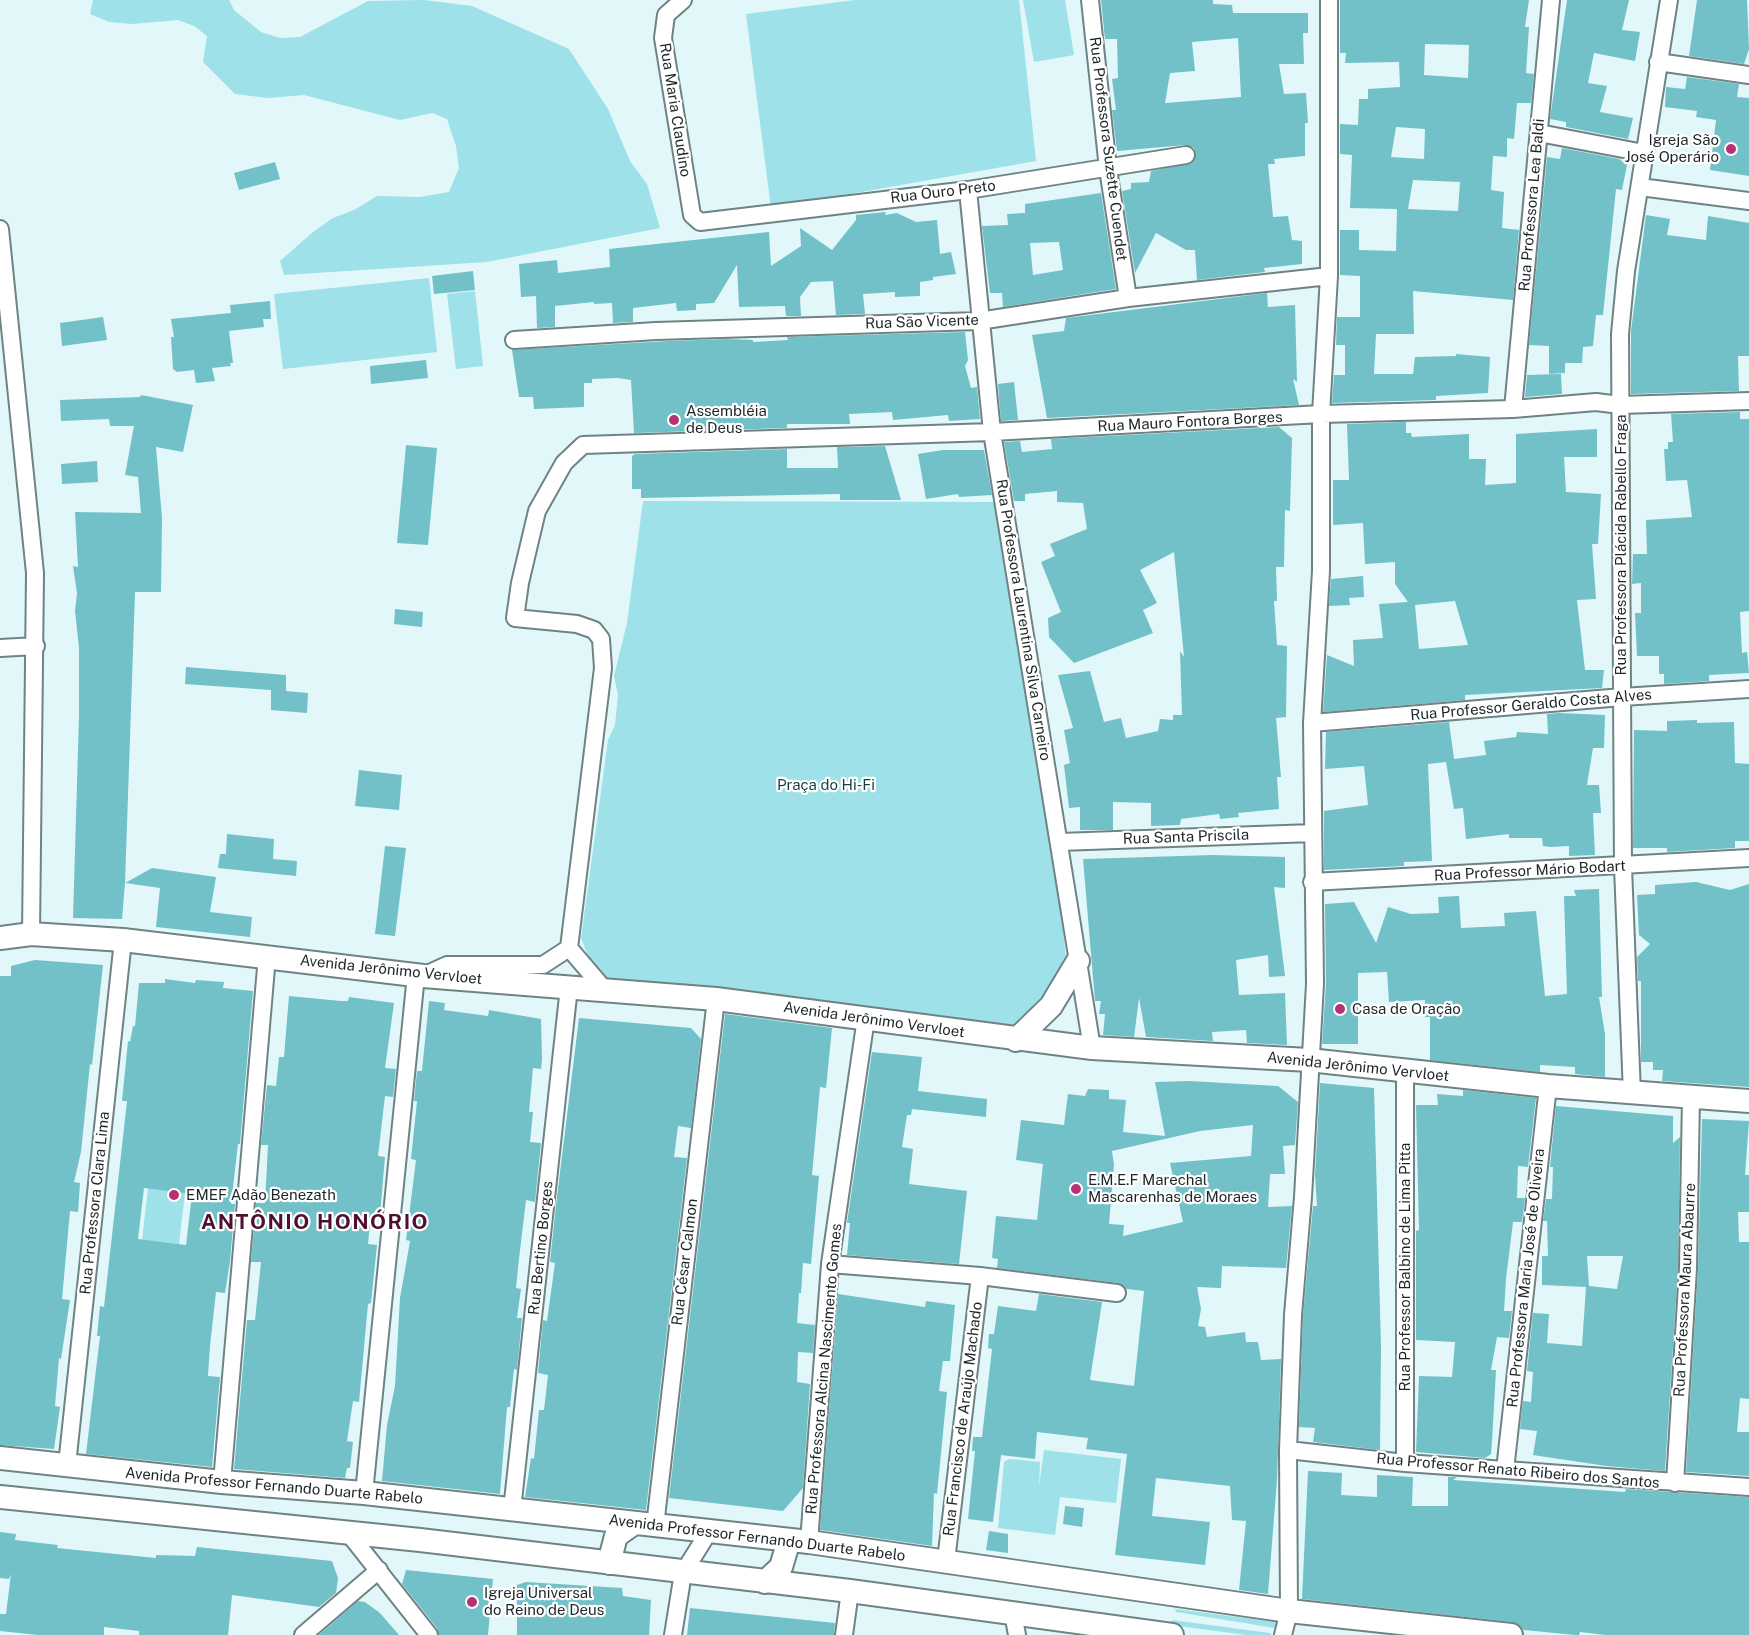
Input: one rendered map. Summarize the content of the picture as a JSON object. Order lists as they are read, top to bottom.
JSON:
{
  "streets": {
    "street": [
      "Rua Maria Claudino",
      "Rua Professora Suzette Cuendet",
      "Rua Ouro Preto",
      "Rua Professora Lea Baldi",
      "Rua São Vicente",
      "Rua Mauro Fontora Borges",
      "Rua Professora Plácida Rabello Fraga",
      "Rua Professora Laurentina Silva Carneiro",
      "Rua Professor Geraldo Costa Alves",
      "Rua Santa Priscila",
      "Rua Professor Mário Bodart",
      "Avenida Jerônimo Vervloet",
      "Rua Professora Clara Lima",
      "Rua Bertino Borges",
      "Rua César Calmon",
      "Rua Professor Balbino de Lima Pitta",
      "Rua Professora Maria José de Oliveira",
      "Rua Professora Maura Abaurre",
      "Rua Professora Alcina Nascimento Gomes",
      "Rua Francisco de Araújo Machado",
      "Rua Professor Renato Ribeiro dos Santos",
      "Avenida Professor Fernando Duarte Rabelo"
    ]
  },
  "crossings": [
    ["Rua Maria Claudino", "Rua Ouro Preto"],
    ["Rua Professora Suzette Cuendet", "Rua Ouro Preto"],
    ["Rua Professora Suzette Cuendet", "Rua São Vicente"],
    ["Rua Ouro Preto", "Rua Professora Laurentina Silva Carneiro"],
    ["Rua Professora Lea Baldi", "Rua Mauro Fontora Borges"],
    ["Rua São Vicente", "Rua Professora Laurentina Silva Carneiro"],
    ["Rua Mauro Fontora Borges", "Rua Professora Plácida Rabello Fraga"],
    ["Rua Mauro Fontora Borges", "Rua Professora Laurentina Silva Carneiro"],
    ["Rua Professora Plácida Rabello Fraga", "Rua Professor Geraldo Costa Alves"],
    ["Rua Professora Plácida Rabello Fraga", "Rua Professor Mário Bodart"],
    ["Rua Professora Plácida Rabello Fraga", "Avenida Jerônimo Vervloet"],
    ["Rua Professora Laurentina Silva Carneiro", "Rua Santa Priscila"],
    ["Rua Professora Laurentina Silva Carneiro", "Avenida Jerônimo Vervloet"],
    ["Avenida Jerônimo Vervloet", "Rua Professora Clara Lima"],
    ["Avenida Jerônimo Vervloet", "Rua Bertino Borges"],
    ["Avenida Jerônimo Vervloet", "Rua César Calmon"],
    ["Avenida Jerônimo Vervloet", "Rua Professor Balbino de Lima Pitta"],
    ["Avenida Jerônimo Vervloet", "Rua Professora Maria José de Oliveira"],
    ["Avenida Jerônimo Vervloet", "Rua Professora Maura Abaurre"],
    ["Avenida Jerônimo Vervloet", "Rua Professora Alcina Nascimento Gomes"],
    ["Rua Professora Clara Lima", "Avenida Professor Fernando Duarte Rabelo"],
    ["Rua Bertino Borges", "Avenida Professor Fernando Duarte Rabelo"],
    ["Rua César Calmon", "Avenida Professor Fernando Duarte Rabelo"],
    ["Rua Professor Balbino de Lima Pitta", "Rua Professor Renato Ribeiro dos Santos"],
    ["Rua Professora Maria José de Oliveira", "Rua Professor Renato Ribeiro dos Santos"],
    ["Rua Professora Maura Abaurre", "Rua Professor Renato Ribeiro dos Santos"],
    ["Rua Professora Alcina Nascimento Gomes", "Avenida Professor Fernando Duarte Rabelo"],
    ["Rua Francisco de Araújo Machado", "Avenida Professor Fernando Duarte Rabelo"]
  ],
  "districts": ["ANTÔNIO HONÓRIO"],
  "parks": ["Praça do Hi-Fi"],
  "places": [
    "Igreja São José Operário",
    "Assembléia de Deus",
    "Casa de Oração",
    "E.M.E.F Marechal Mascarenhas de Moraes",
    "EMEF Adão Benezath",
    "Igreja Universal do Reino de Deus"
  ]
}
